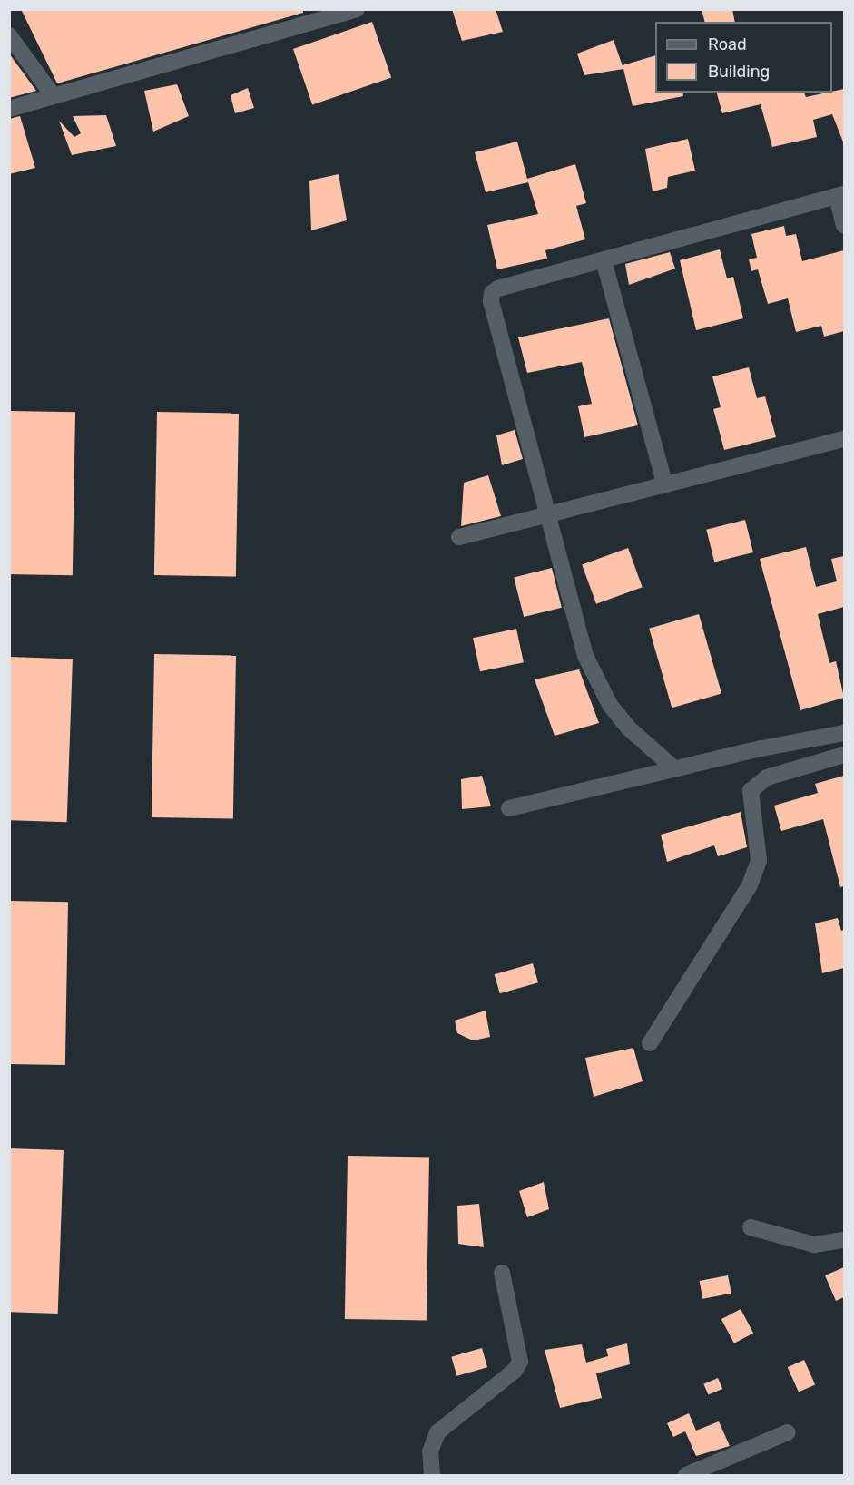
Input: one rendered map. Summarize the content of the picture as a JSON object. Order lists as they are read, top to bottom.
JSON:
{
  "legend": ["Road", "Building"]
}
